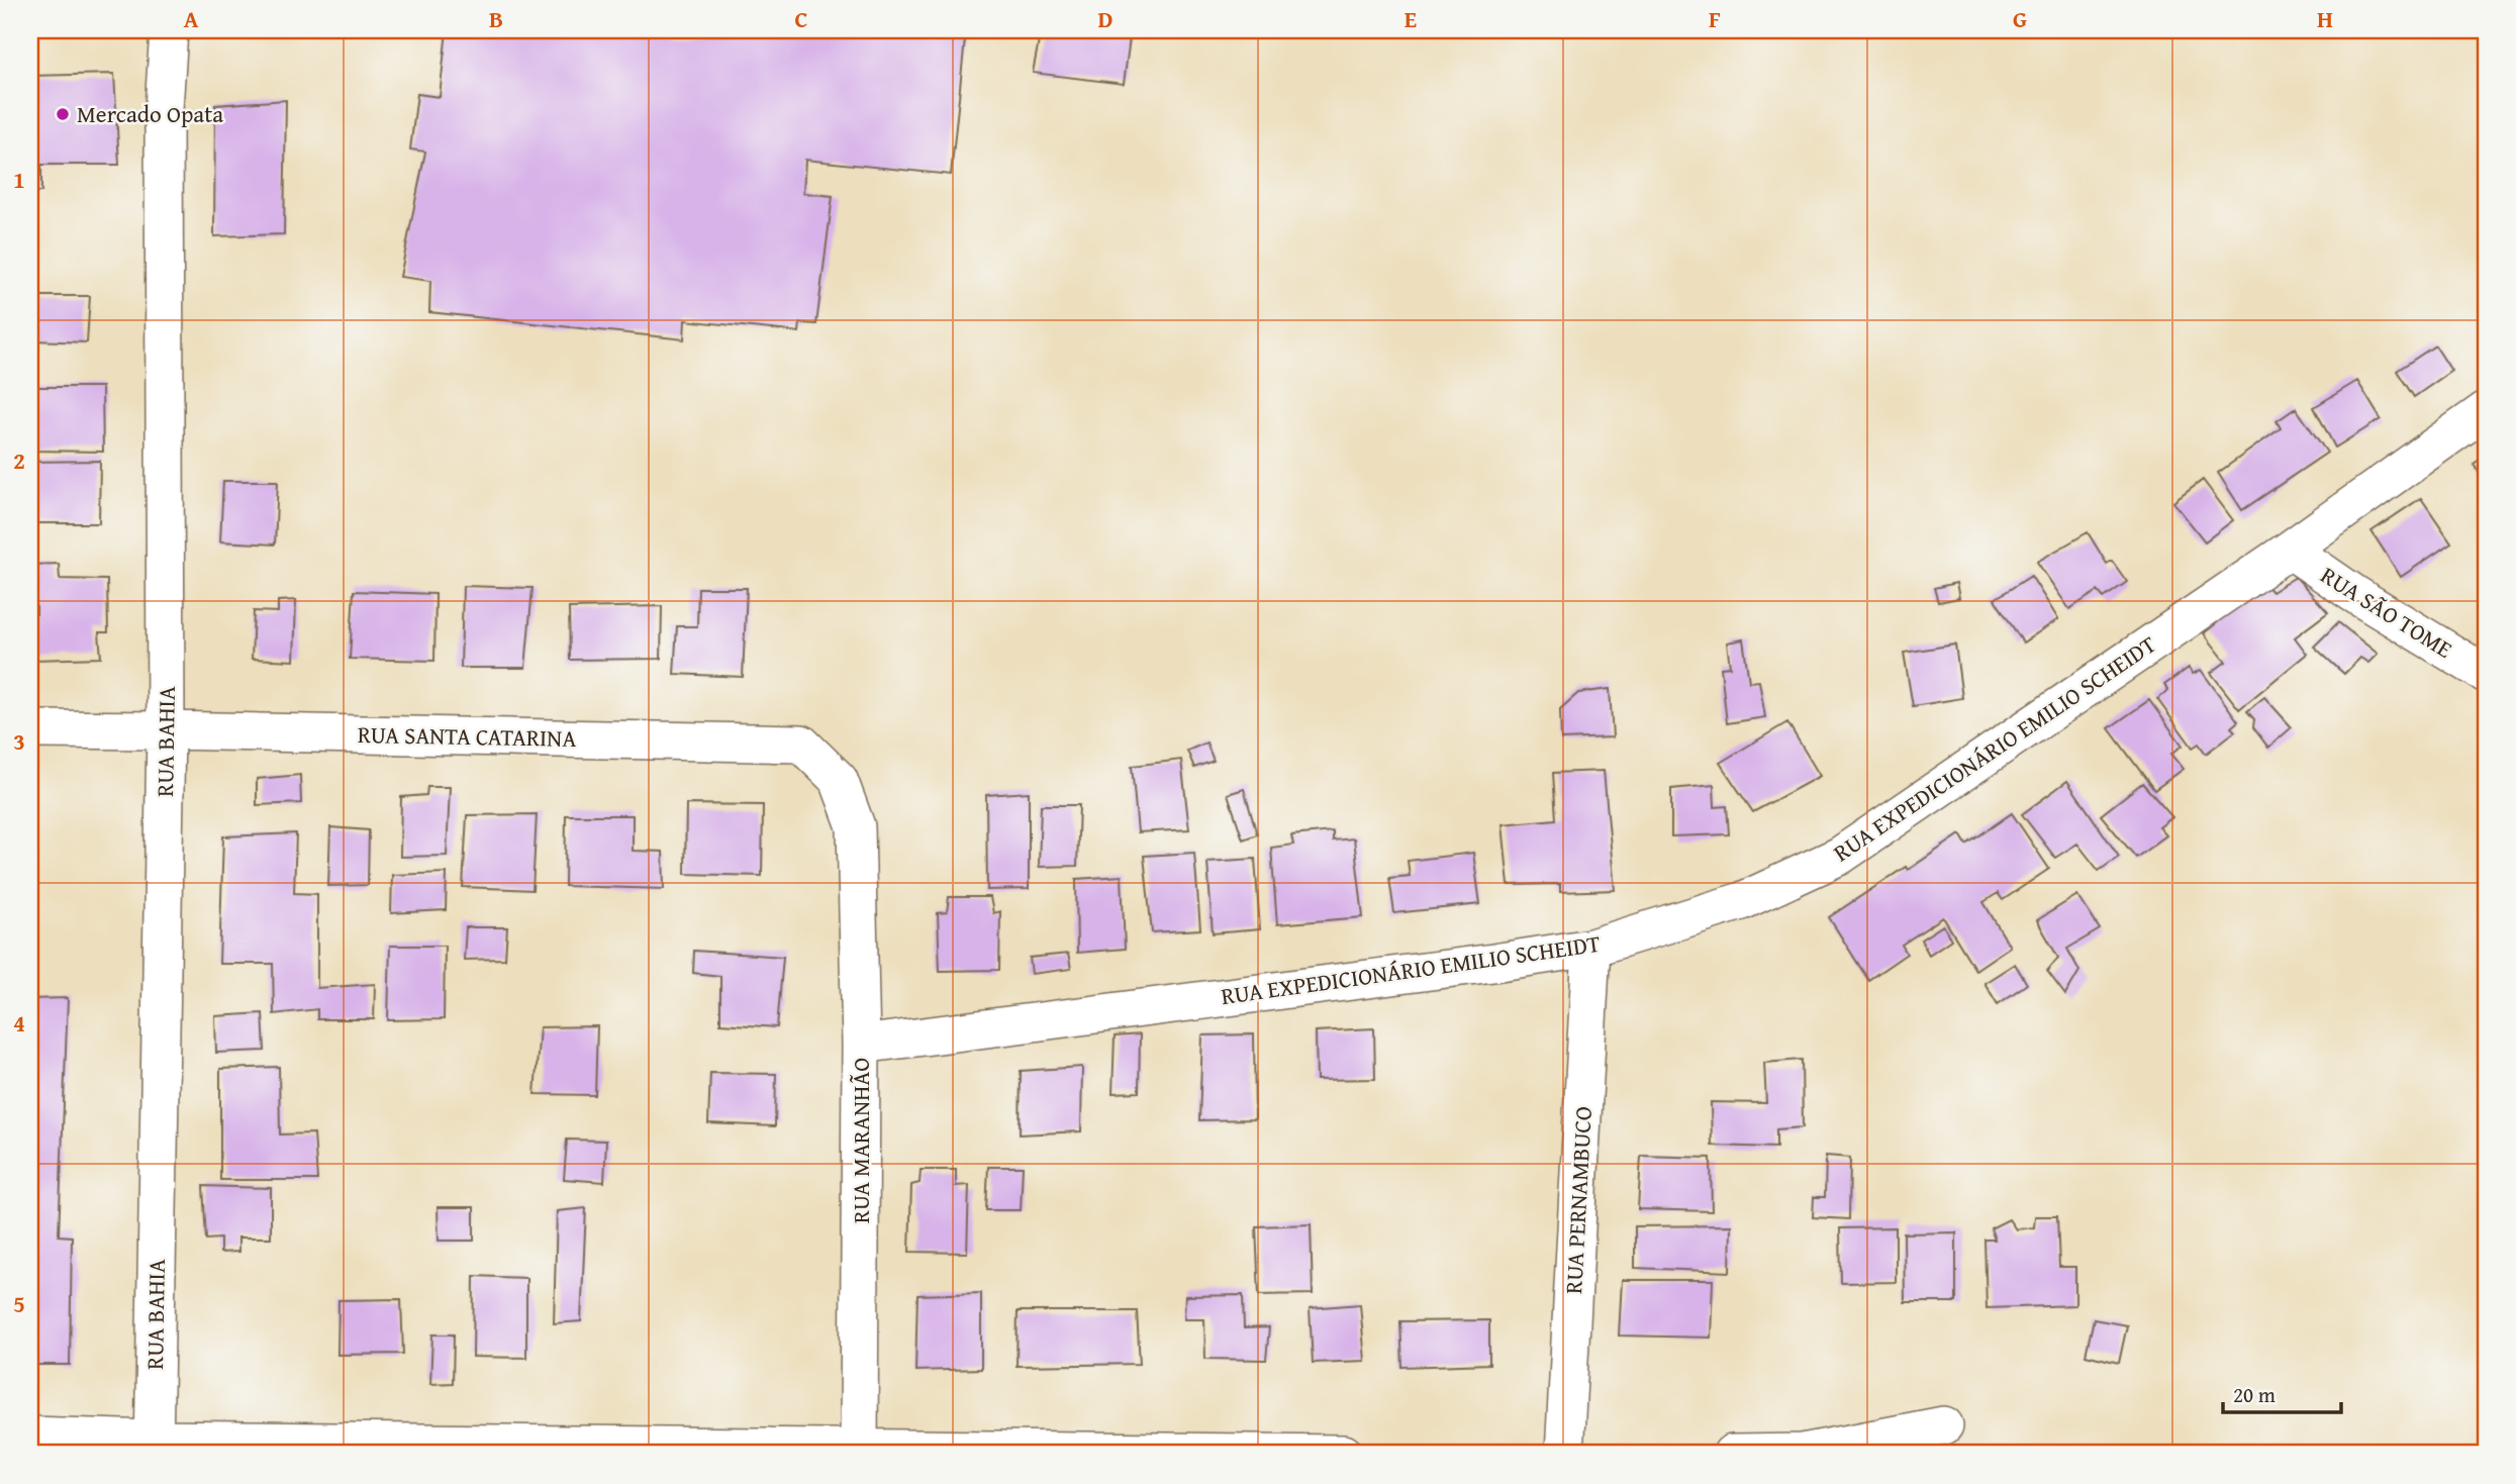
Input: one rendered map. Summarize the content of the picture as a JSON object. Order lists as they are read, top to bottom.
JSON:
{
  "streets": {
    "street": [
      "RUA SÃO TOME",
      "RUA SANTA CATARINA",
      "RUA BAHIA",
      "RUA EXPEDICIONÁRIO EMILIO SCHEIDT",
      "RUA MARANHÃO",
      "RUA PERNAMBUCO"
    ]
  },
  "crossings": [
    ["RUA SÃO TOME", "RUA EXPEDICIONÁRIO EMILIO SCHEIDT"],
    ["RUA SANTA CATARINA", "RUA BAHIA"],
    ["RUA SANTA CATARINA", "RUA MARANHÃO"],
    ["RUA EXPEDICIONÁRIO EMILIO SCHEIDT", "RUA MARANHÃO"],
    ["RUA EXPEDICIONÁRIO EMILIO SCHEIDT", "RUA PERNAMBUCO"]
  ],
  "places": ["Mercado Opata"],
  "scale_bar": "20 m",
  "grid": {
    "columns": [
      "A",
      "B",
      "C",
      "D",
      "E",
      "F",
      "G",
      "H"
    ],
    "rows": [
      "1",
      "2",
      "3",
      "4",
      "5"
    ]
  }
}
